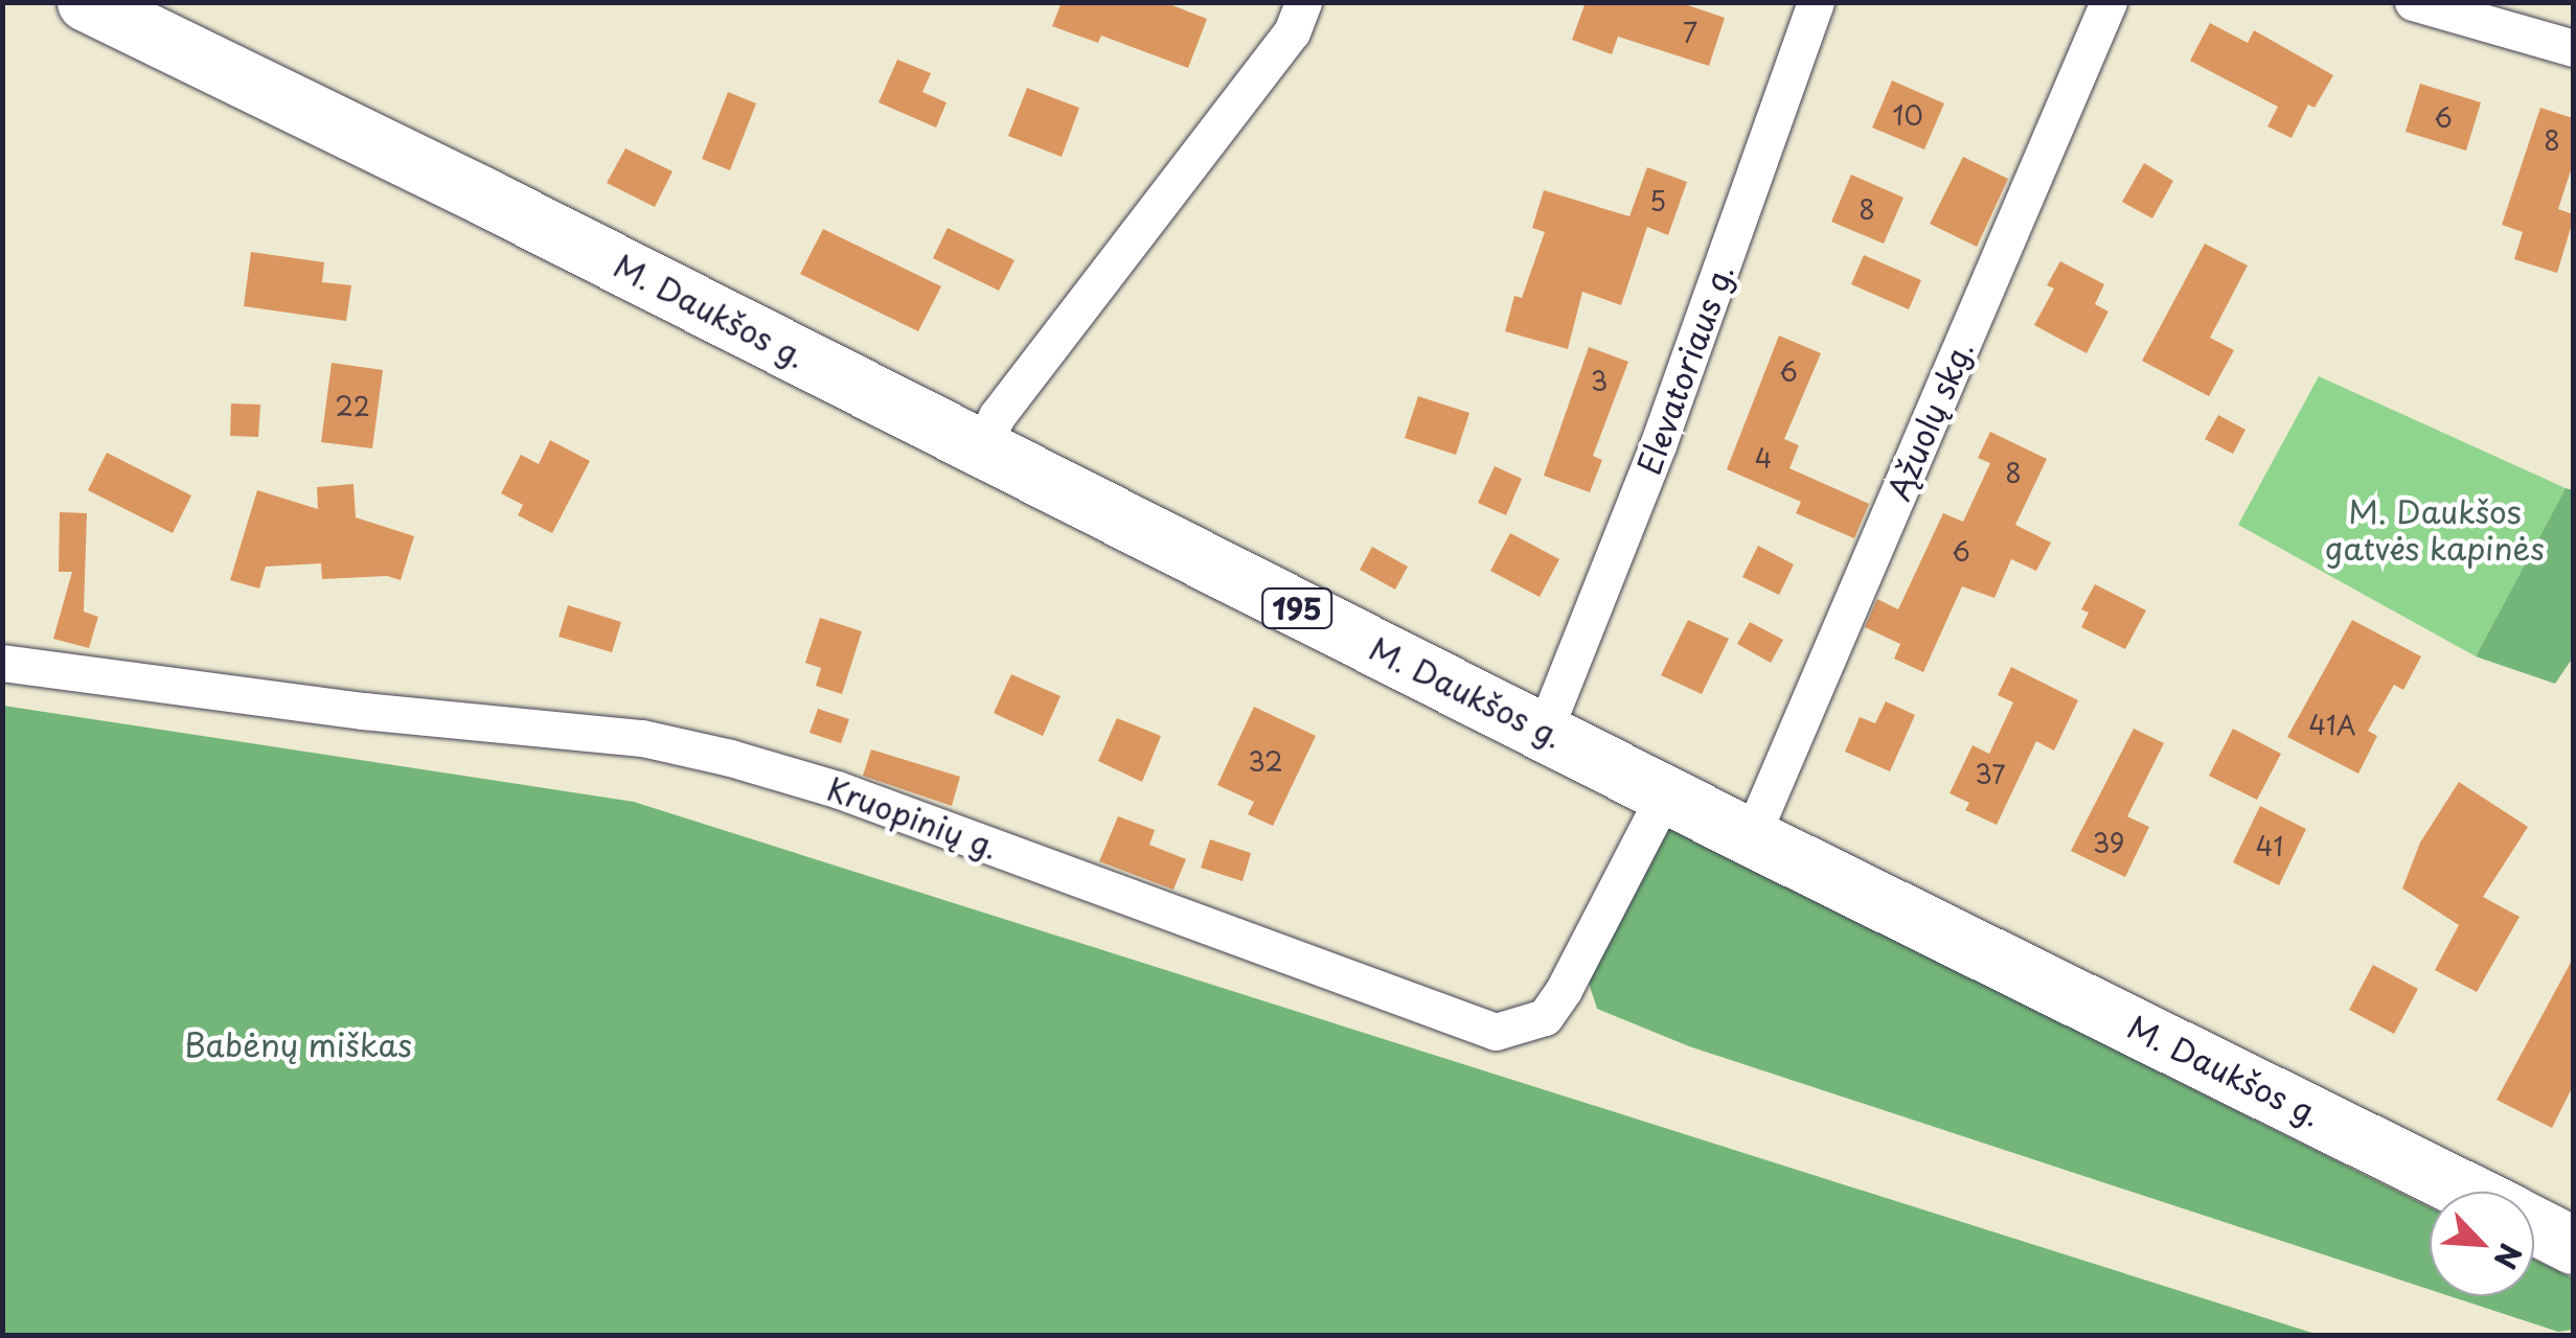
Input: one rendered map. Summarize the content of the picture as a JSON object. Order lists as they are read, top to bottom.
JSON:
{
  "streets": {
    "main road": ["M. Daukšos g.", "195"],
    "street": ["Elevatoriaus g.", "Ąžuolų skg.", "Kruopinių g."]
  },
  "crossings": [
    ["M. Daukšos g.", "Elevatoriaus g."],
    ["M. Daukšos g.", "Ąžuolų skg."],
    ["M. Daukšos g.", "Kruopinių g."]
  ],
  "parks": ["M. Daukšos gatvės kapinės", "Babėnų miškas"],
  "house_numbers": [
    "7",
    "10",
    "6",
    "8",
    "5",
    "8",
    "6",
    "3",
    "22",
    "4",
    "8",
    "6",
    "41A",
    "32",
    "37",
    "39",
    "41"
  ],
  "north": "bottom right"
}
